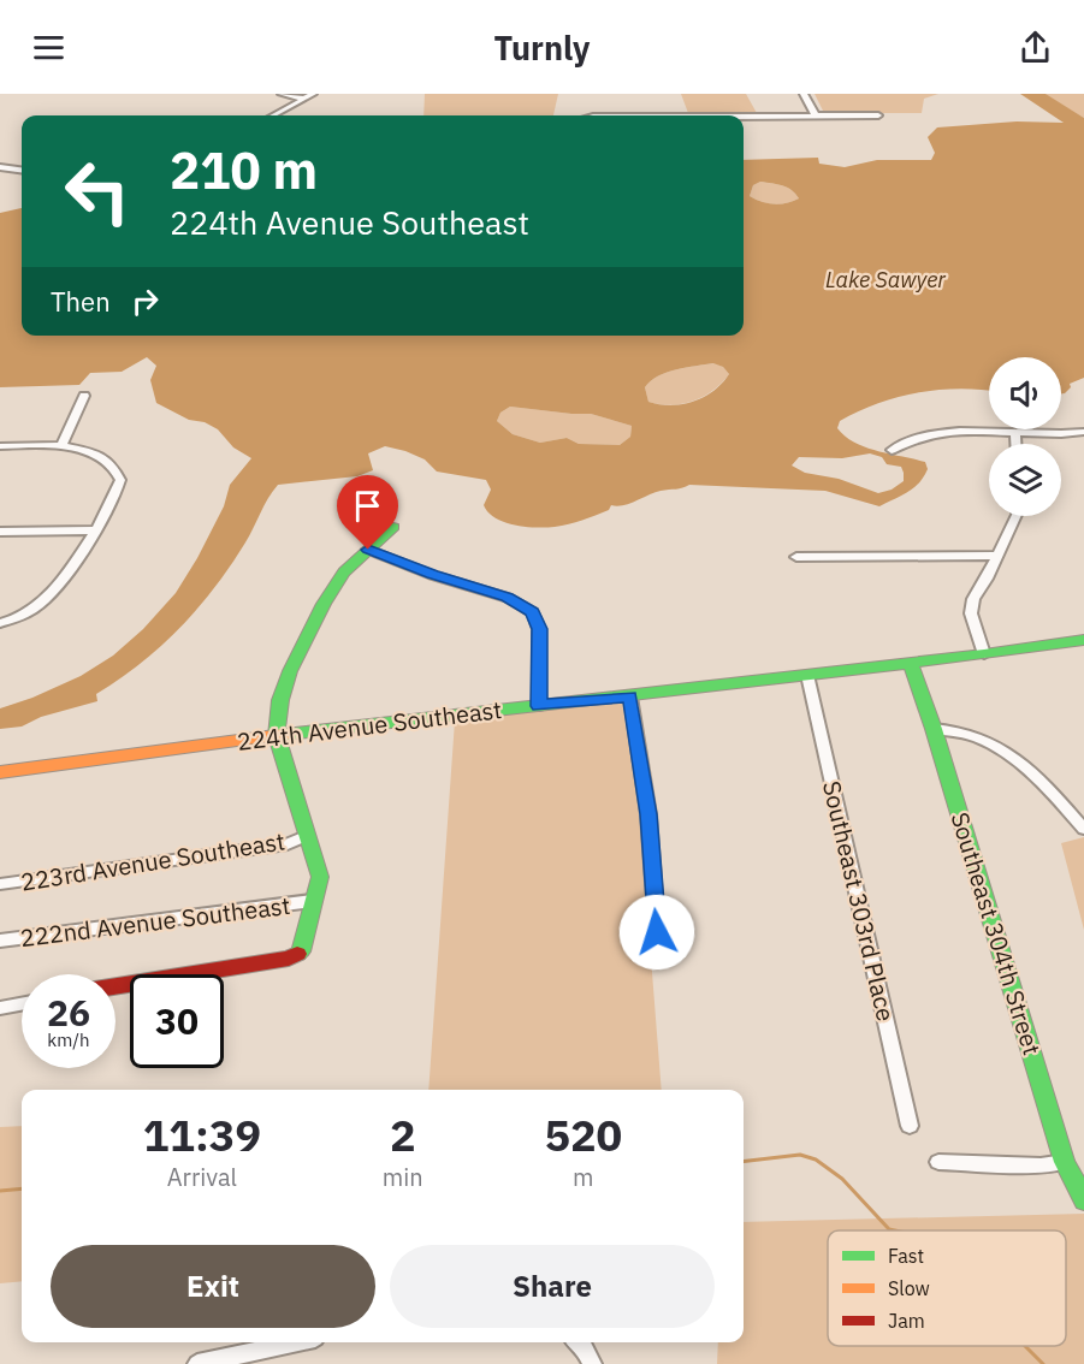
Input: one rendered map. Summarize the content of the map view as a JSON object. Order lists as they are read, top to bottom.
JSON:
{
  "streets": {
    "street": [
      "224th Avenue Southeast",
      "223rd Avenue Southeast",
      "Southeast 303rd Place",
      "222nd Avenue Southeast",
      "Southeast 304th Street"
    ]
  },
  "crossings": [
    ["224th Avenue Southeast", "Southeast 303rd Place"],
    ["224th Avenue Southeast", "Southeast 304th Street"]
  ],
  "water": ["Lake Sawyer"],
  "legend": ["Fast", "Slow", "Jam"],
  "page": {
    "header": "Turnly",
    "turn": ["210 m", "224th Avenue Southeast"],
    "then": "Then",
    "speed": "26 km/h",
    "limit": "30",
    "eta": [
      "11:39",
      "Arrival",
      "2",
      "min",
      "520",
      "m"
    ],
    "buttons": ["Exit", "Share"]
  }
}
